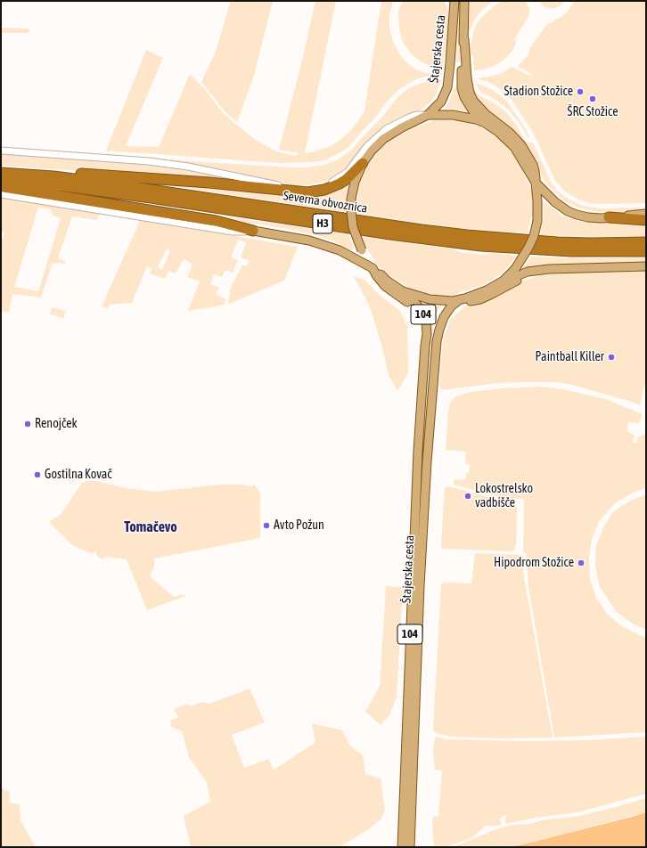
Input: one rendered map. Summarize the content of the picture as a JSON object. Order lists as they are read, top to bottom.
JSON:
{
  "streets": {
    "highway": ["Severna obvoznica", "H3"],
    "main road": ["Štajerska cesta", "104"]
  },
  "districts": ["Tomačevo"],
  "places": [
    "Stadion Stožice",
    "ŠRC Stožice",
    "Paintball Killer",
    "Renojček",
    "Gostilna Kovač",
    "Lokostrelsko vadbišče",
    "Avto Požun",
    "Hipodrom Stožice"
  ]
}
